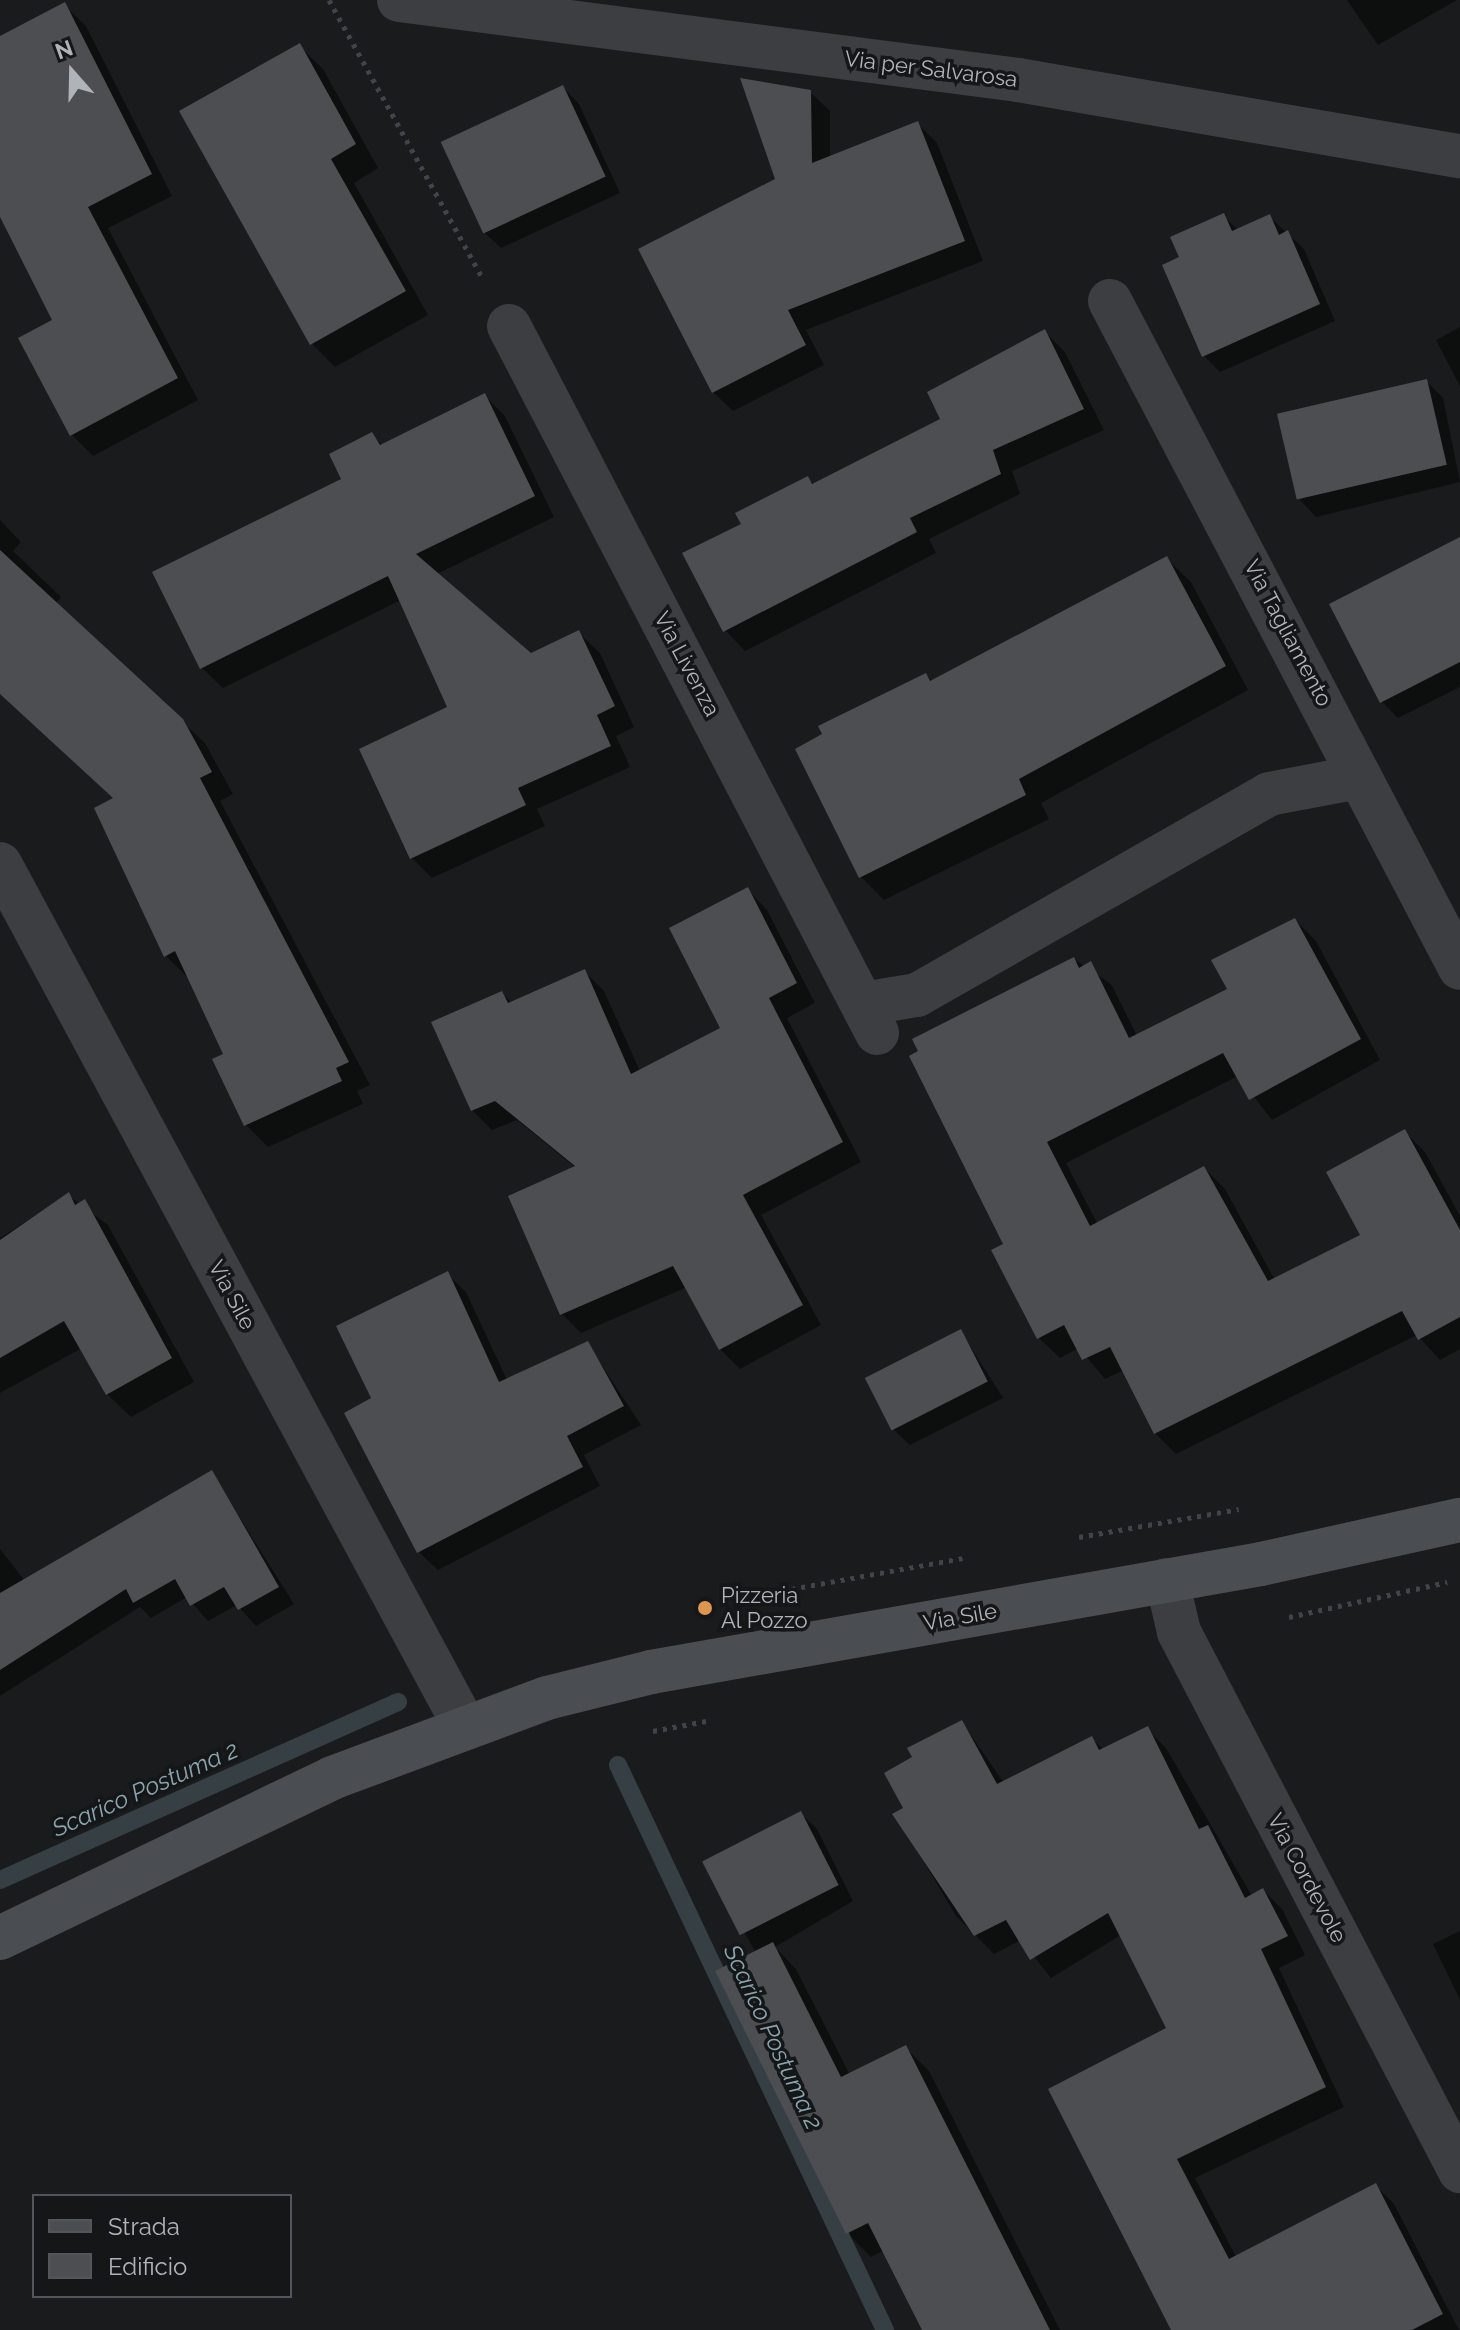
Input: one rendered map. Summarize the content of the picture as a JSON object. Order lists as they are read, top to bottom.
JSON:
{
  "streets": {
    "street": [
      "Via per Salvarosa",
      "Via Tagliamento",
      "Via Livenza",
      "Via Sile",
      "Via Cordevole"
    ]
  },
  "crossings": [
    ["Via Tagliamento", "Via Livenza"],
    ["Via Sile", "Via Cordevole"]
  ],
  "water": ["Scarico Postuma 2"],
  "places": ["Pizzeria Al Pozzo"],
  "legend": ["Strada", "Edificio"],
  "north": "top"
}
